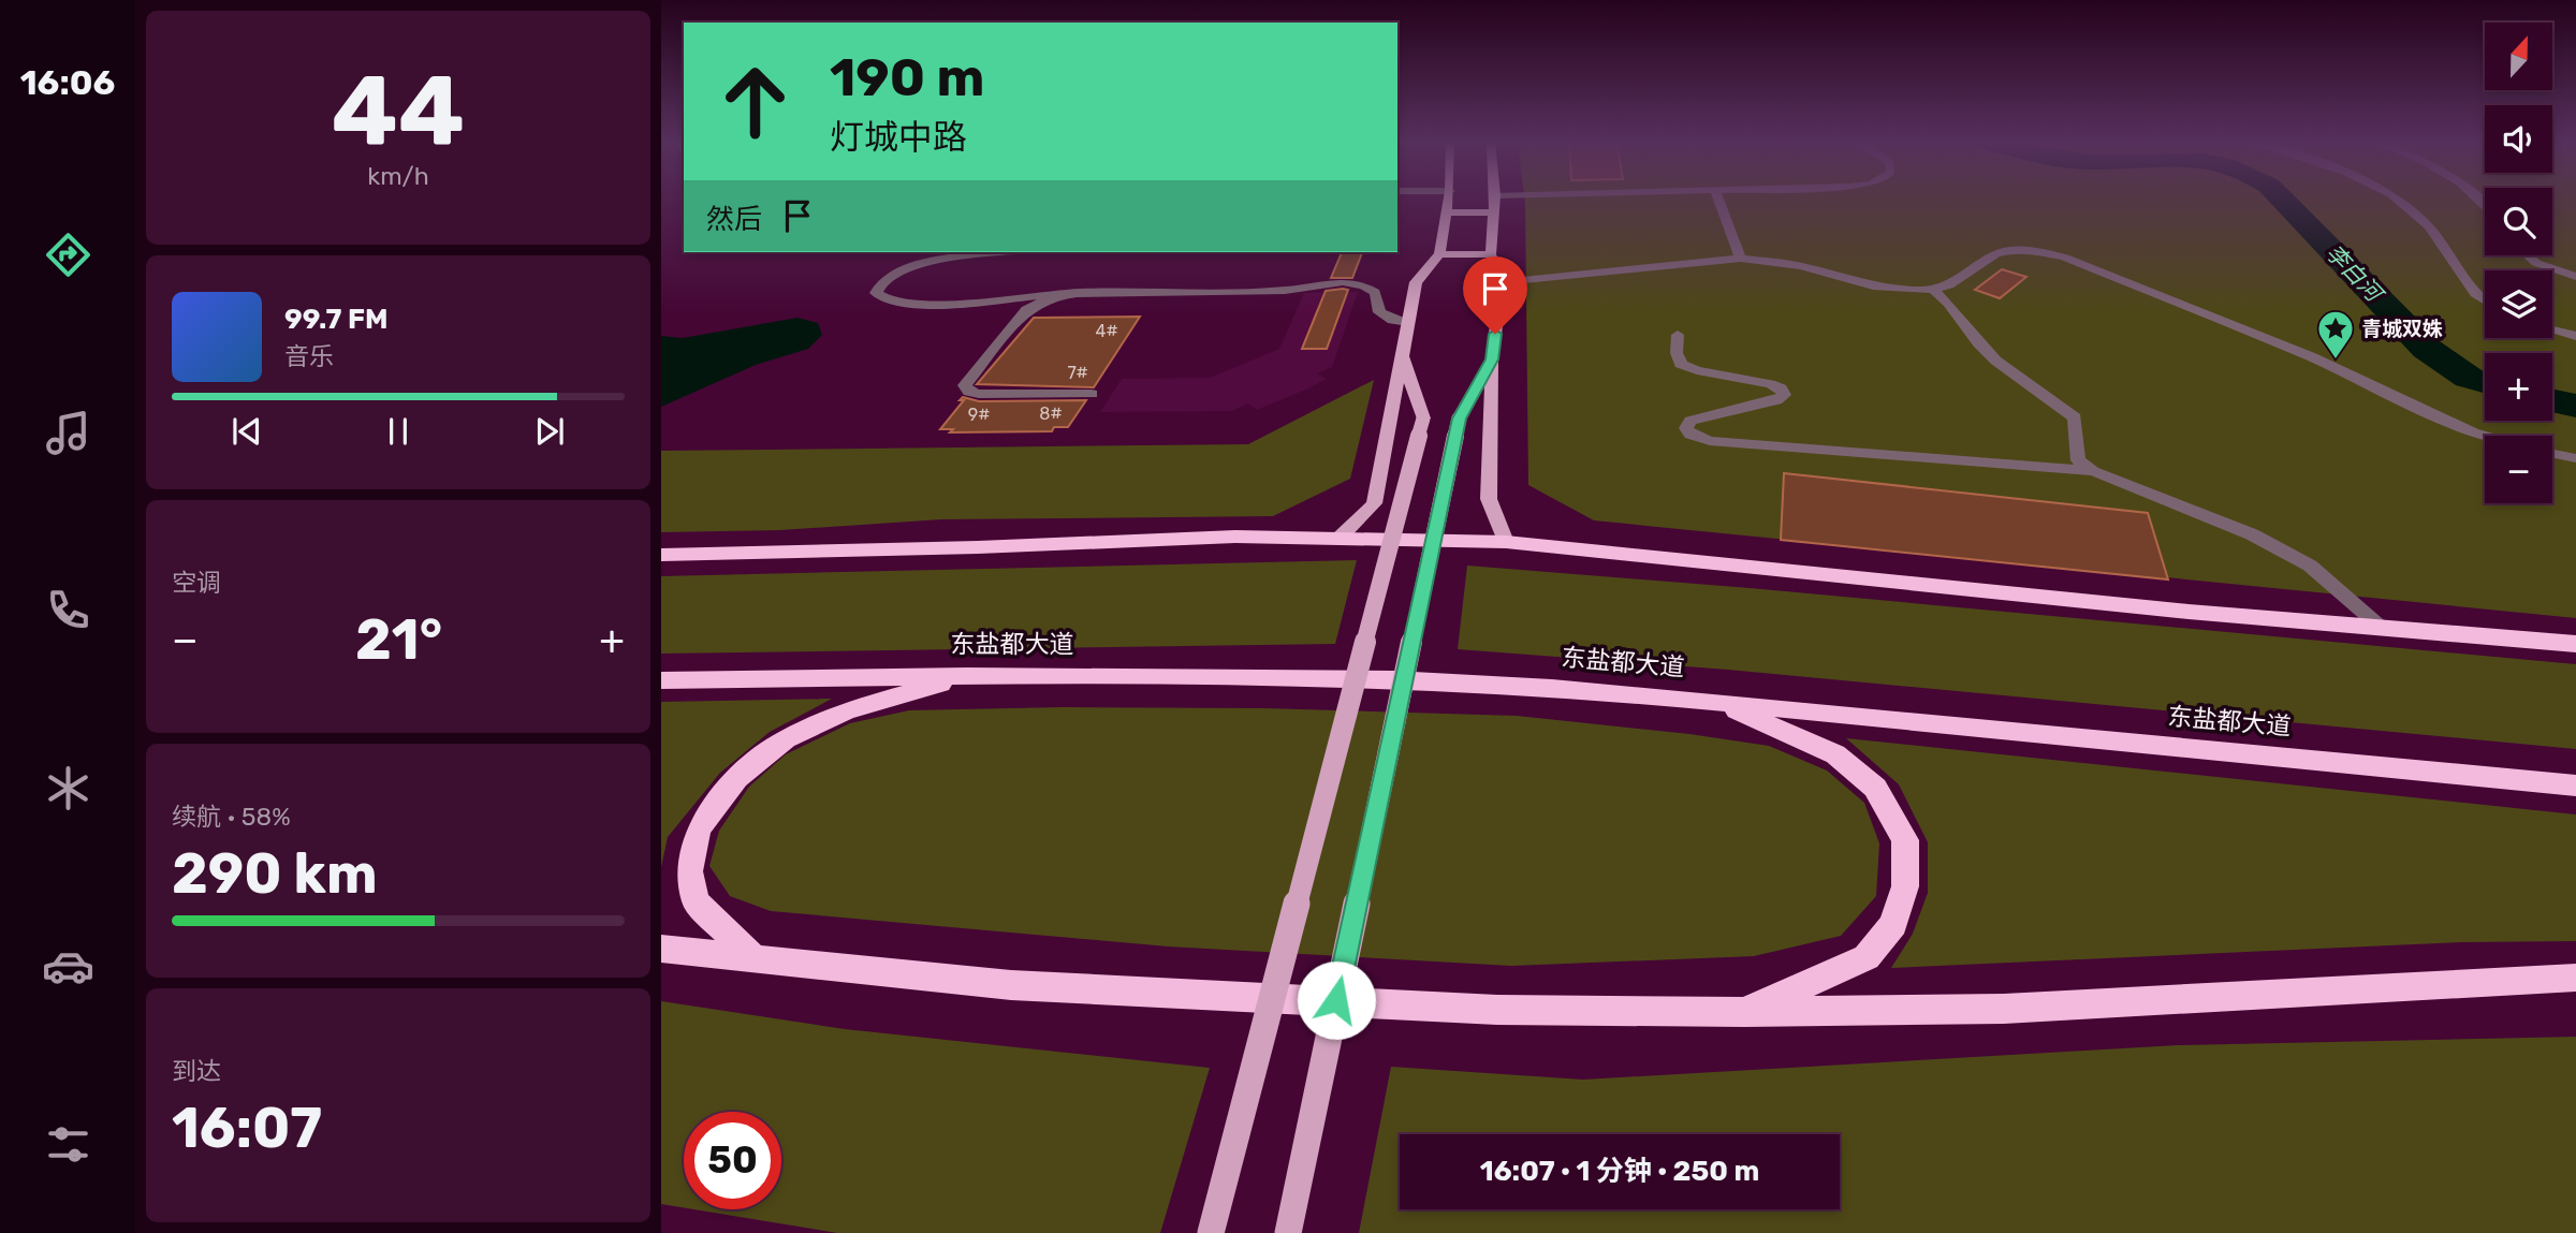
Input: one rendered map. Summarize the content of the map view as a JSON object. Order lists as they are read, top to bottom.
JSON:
{
  "streets": {
    "highway": ["东盐都大道"]
  },
  "water": ["李白河"],
  "places": {
    "place": ["青城双姝"]
  },
  "house_numbers": [
    "4#",
    "7#",
    "8#",
    "9#"
  ],
  "north": "top",
  "page": {
    "tabs": "16:06",
    "tile": [
      ["44", "km/h"],
      "空调",
      ["续航 · 58%", "290 km"],
      ["到达", "16:07"]
    ],
    "map_buttons": ["+", "−"],
    "turn": ["190 m", "灯城中路"],
    "then": "然后",
    "song": ["99.7 FM", "音乐"],
    "heat": ["−", "21°", "+"],
    "limit": "50",
    "trip": "16:07 · 1 分钟 · 250 m"
  }
}
